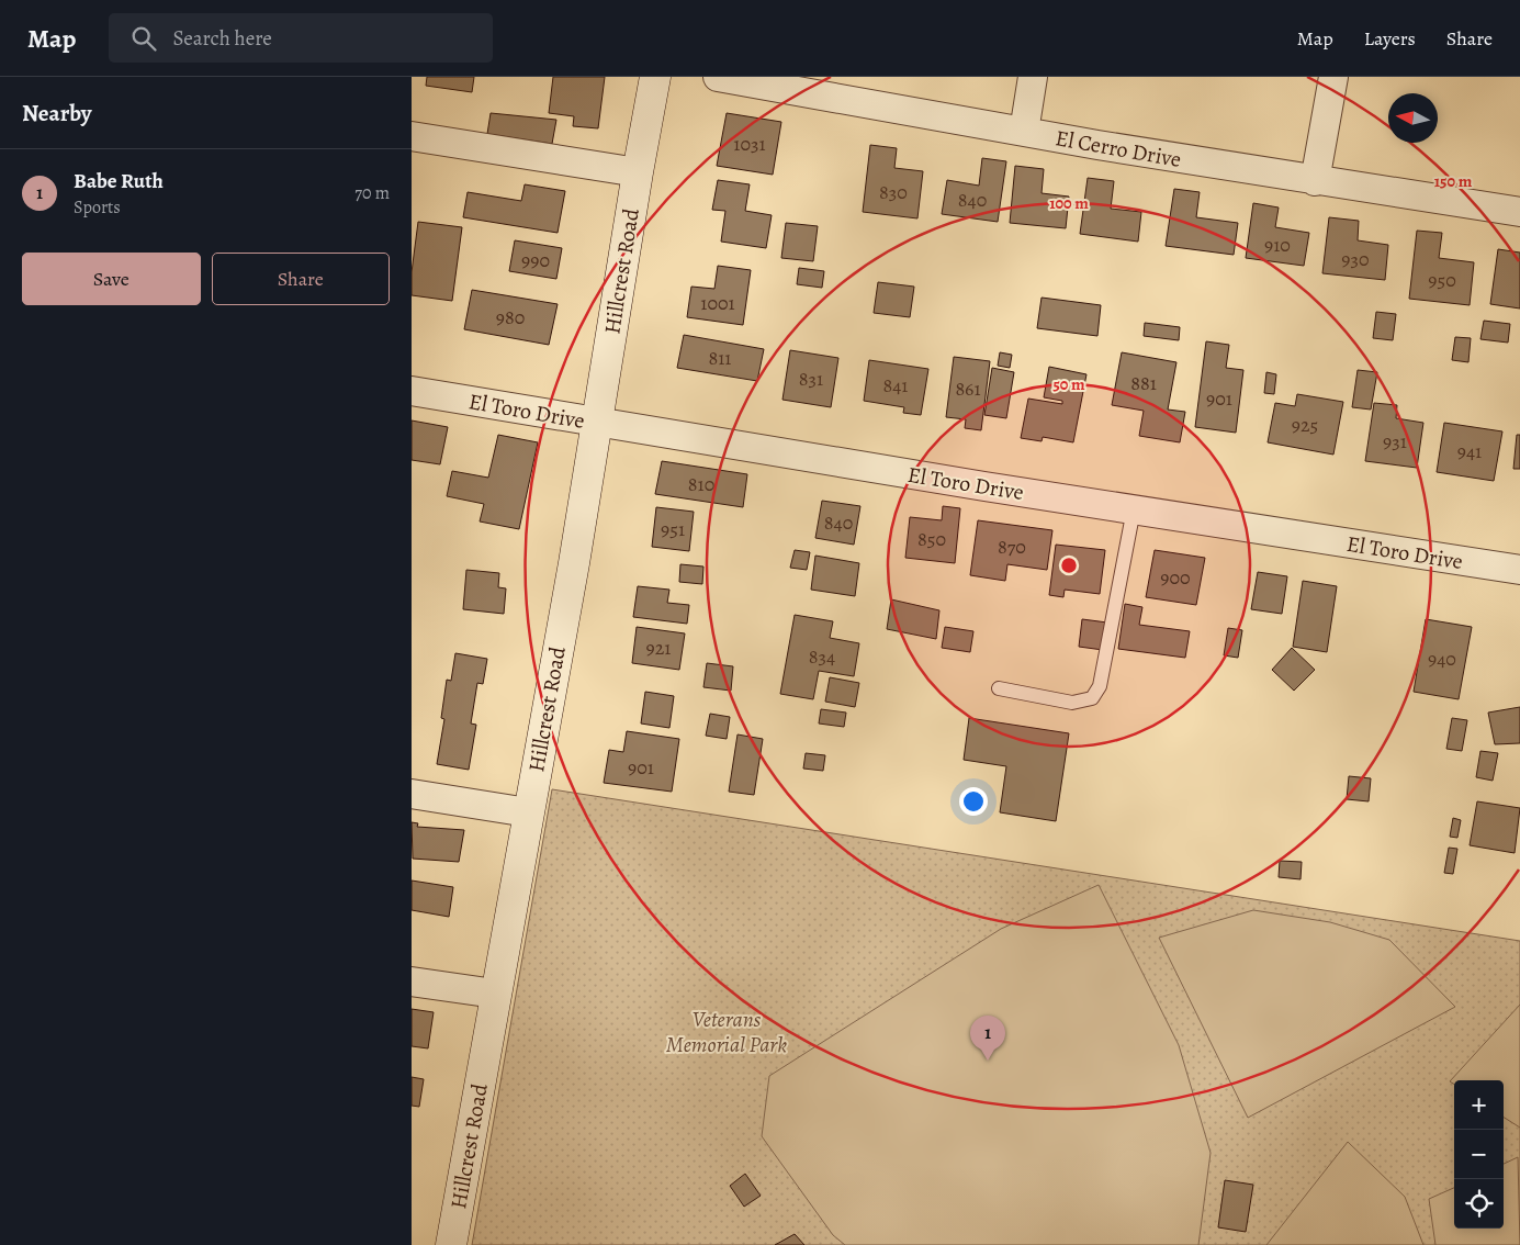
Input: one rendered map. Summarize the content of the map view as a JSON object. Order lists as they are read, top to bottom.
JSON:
{
  "streets": {
    "street": ["El Cerro Drive", "Hillcrest Road", "El Toro Drive"]
  },
  "crossings": [
    ["Hillcrest Road", "El Toro Drive"]
  ],
  "parks": ["Veterans Memorial Park"],
  "house_numbers": [
    "1031",
    "830",
    "840",
    "910",
    "930",
    "990",
    "950",
    "1001",
    "980",
    "811",
    "831",
    "881",
    "841",
    "861",
    "901",
    "925",
    "931",
    "941",
    "810",
    "840",
    "951",
    "850",
    "870",
    "900",
    "921",
    "834",
    "940",
    "901"
  ],
  "north": "left",
  "page": {
    "header": "Map",
    "search": "Search here",
    "nav": ["Map", "Layers", "Share"],
    "heading": "Nearby",
    "list": [
      {
        "mark": "1",
        "name": "Babe Ruth",
        "note": "Sports",
        "value": "70 m"
      }
    ],
    "buttons": ["Save", "Share"],
    "pins": "1",
    "map_buttons": ["+", "−"]
  },
  "rings": ["150 m", "100 m", "50 m"]
}
